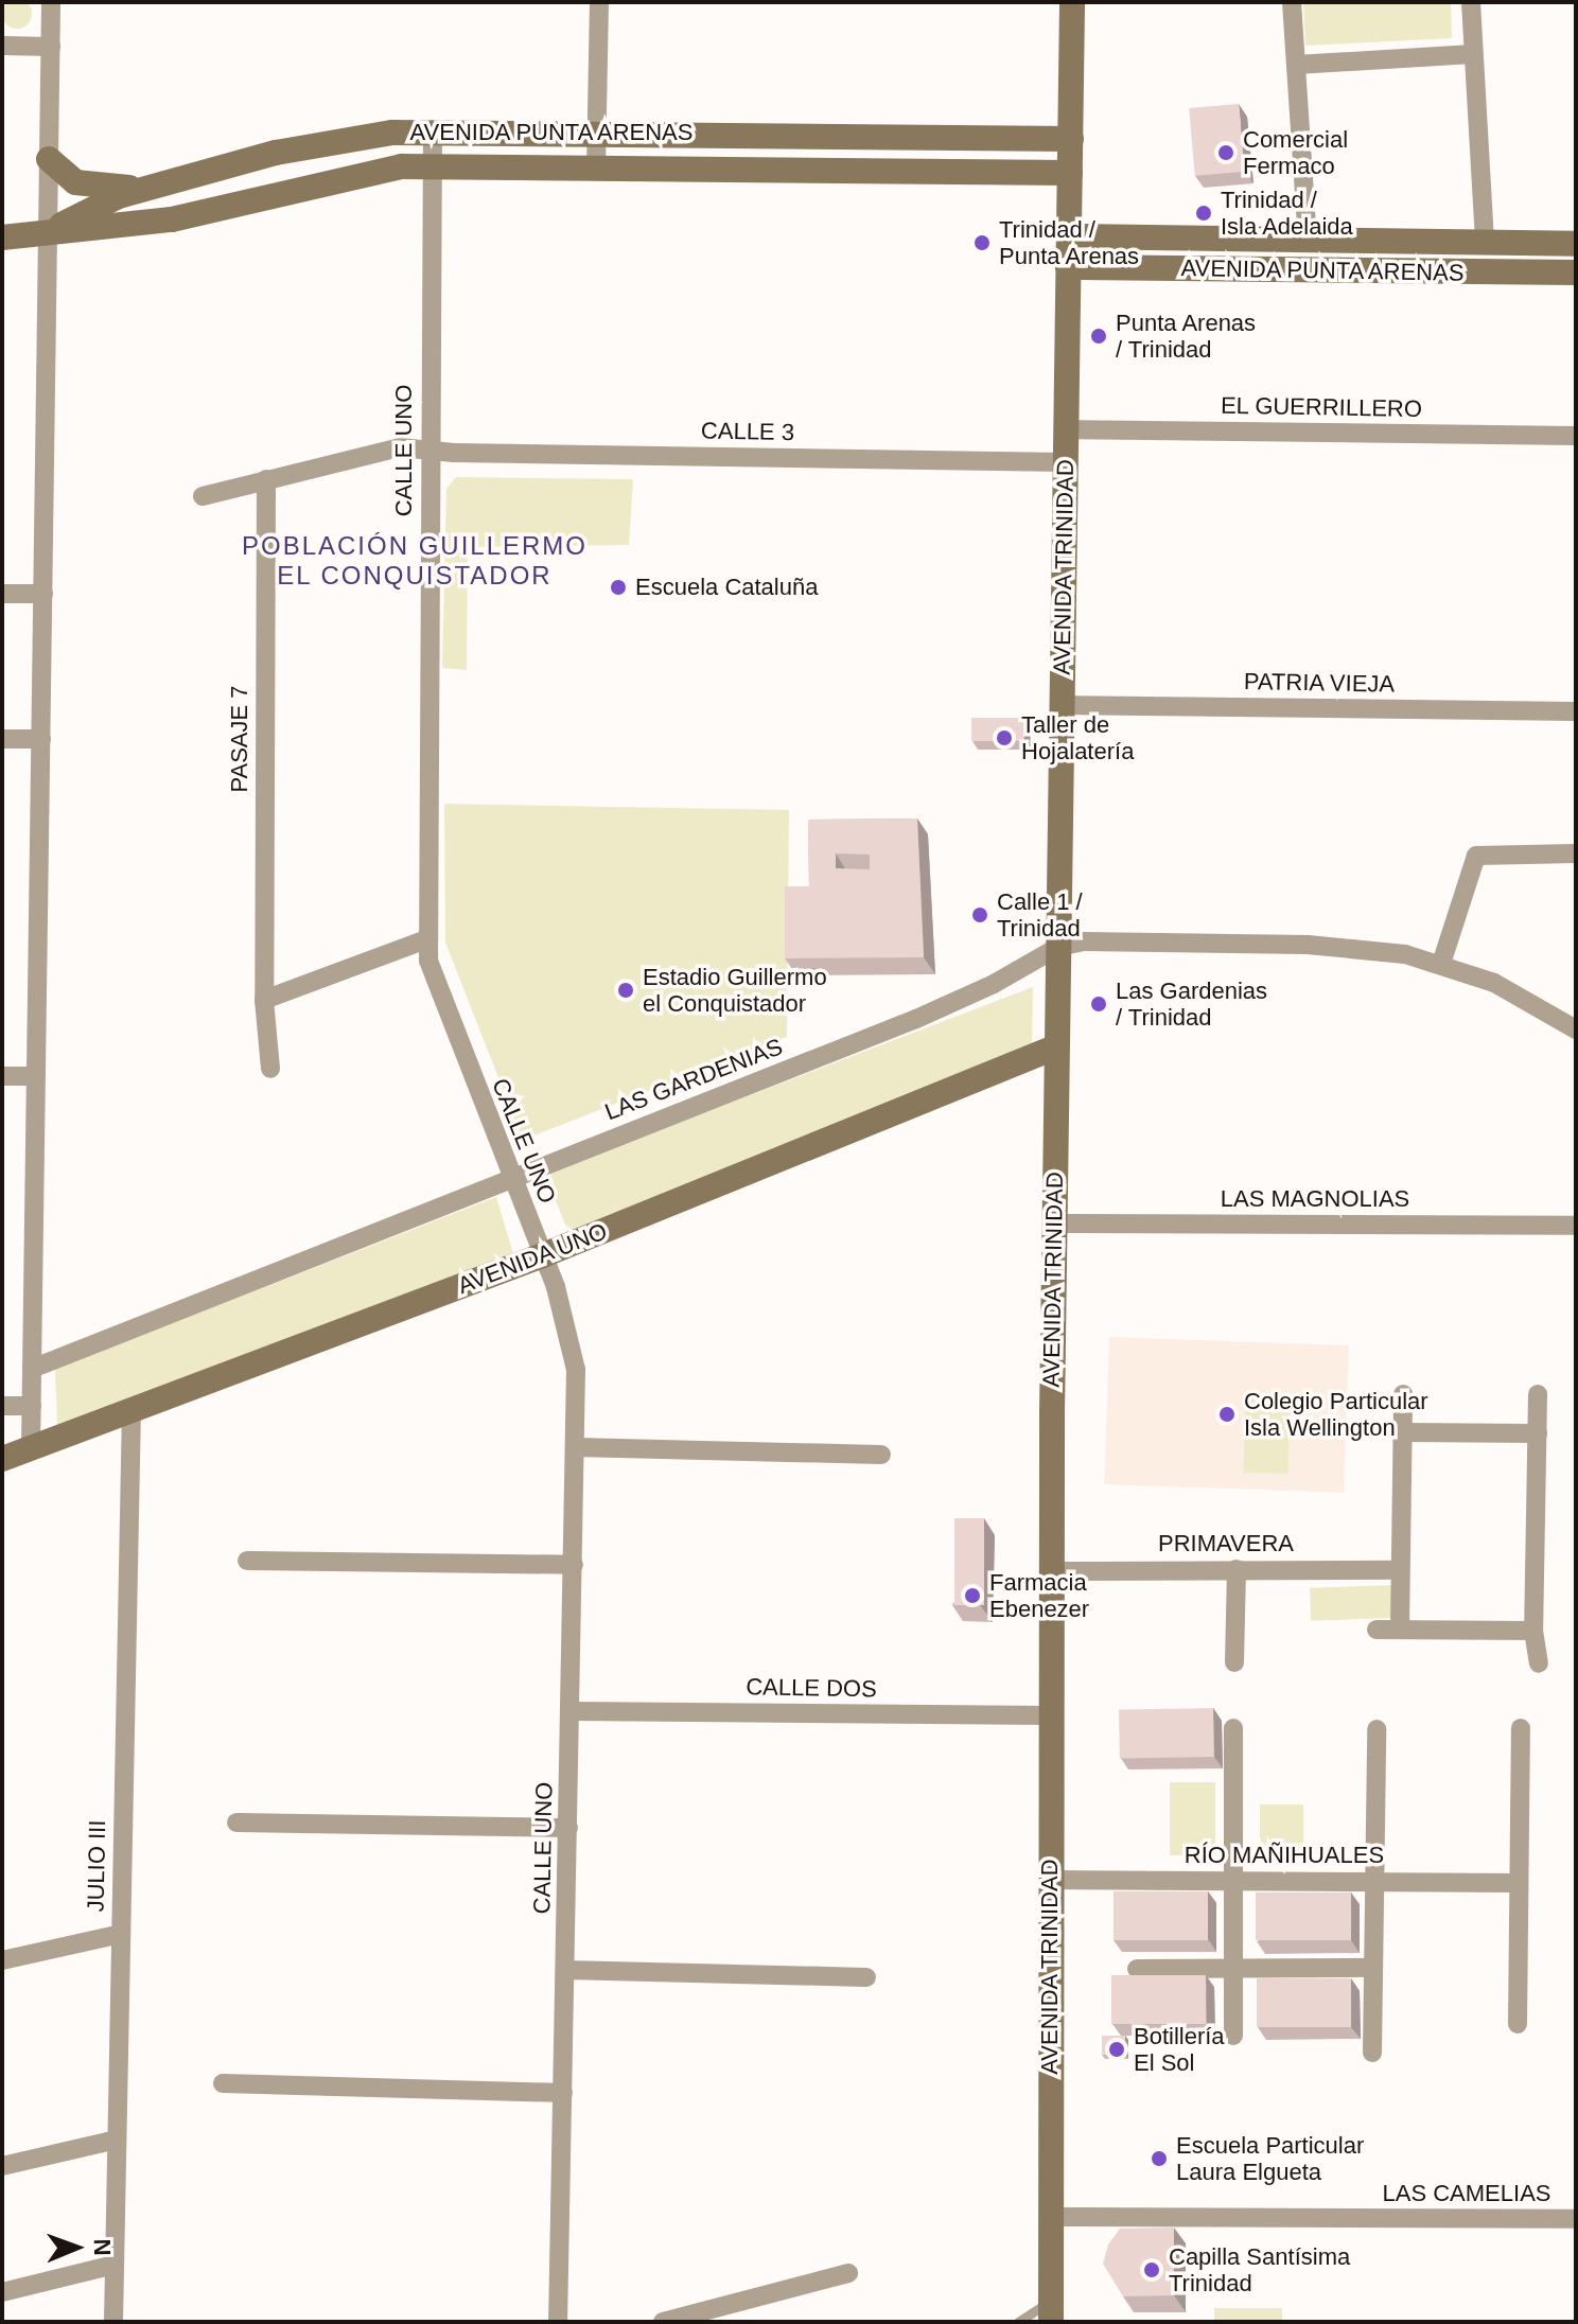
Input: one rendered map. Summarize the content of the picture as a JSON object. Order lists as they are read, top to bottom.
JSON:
{
  "streets": {
    "main road": ["AVENIDA PUNTA ARENAS", "AVENIDA TRINIDAD", "AVENIDA UNO"],
    "street": [
      "EL GUERRILLERO",
      "CALLE 3",
      "CALLE UNO",
      "PATRIA VIEJA",
      "PASAJE 7",
      "LAS GARDENIAS",
      "LAS MAGNOLIAS",
      "PRIMAVERA",
      "CALLE DOS",
      "RÍO MAÑIHUALES",
      "JULIO III",
      "LAS CAMELIAS"
    ]
  },
  "crossings": [
    ["AVENIDA PUNTA ARENAS", "CALLE UNO"],
    ["AVENIDA PUNTA ARENAS", "AVENIDA TRINIDAD"],
    ["EL GUERRILLERO", "AVENIDA TRINIDAD"],
    ["CALLE 3", "CALLE UNO"],
    ["CALLE 3", "AVENIDA TRINIDAD"],
    ["CALLE 3", "PASAJE 7"],
    ["CALLE UNO", "LAS GARDENIAS"],
    ["CALLE UNO", "AVENIDA UNO"],
    ["CALLE UNO", "CALLE DOS"],
    ["AVENIDA TRINIDAD", "PATRIA VIEJA"],
    ["AVENIDA TRINIDAD", "LAS GARDENIAS"],
    ["AVENIDA TRINIDAD", "LAS MAGNOLIAS"],
    ["AVENIDA TRINIDAD", "AVENIDA UNO"],
    ["AVENIDA TRINIDAD", "PRIMAVERA"],
    ["AVENIDA TRINIDAD", "CALLE DOS"],
    ["AVENIDA TRINIDAD", "RÍO MAÑIHUALES"],
    ["AVENIDA TRINIDAD", "LAS CAMELIAS"],
    ["AVENIDA UNO", "JULIO III"]
  ],
  "districts": ["POBLACIÓN GUILLERMO EL CONQUISTADOR"],
  "places": [
    "Comercial Fermaco",
    "Trinidad / Isla Adelaida",
    "Trinidad / Punta Arenas",
    "Punta Arenas / Trinidad",
    "Escuela Cataluña",
    "Taller de Hojalatería",
    "Calle 1 / Trinidad",
    "Estadio Guillermo el Conquistador",
    "Las Gardenias / Trinidad",
    "Colegio Particular Isla Wellington",
    "Farmacia Ebenezer",
    "Botillería El Sol",
    "Escuela Particular Laura Elgueta",
    "Capilla Santísima Trinidad"
  ],
  "north": "right"
}
